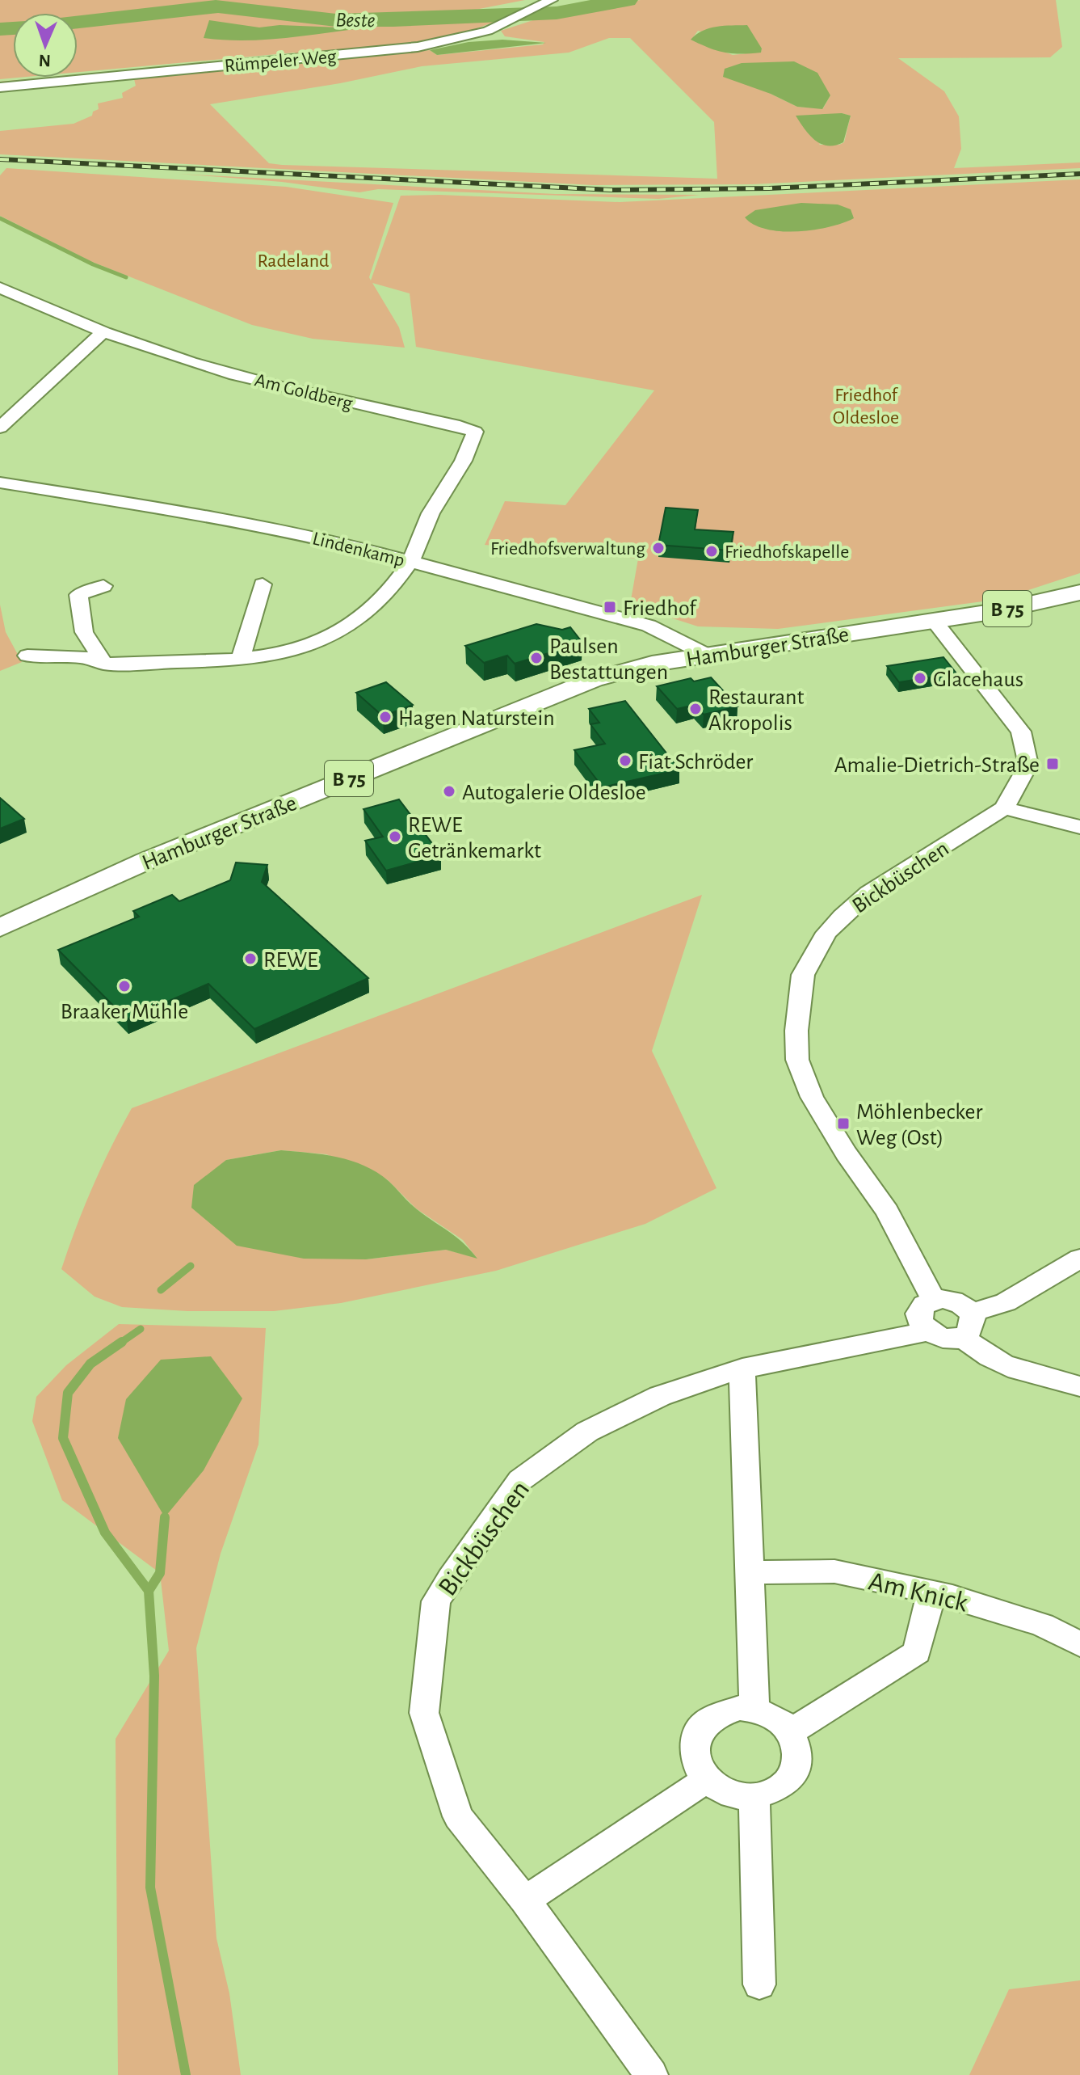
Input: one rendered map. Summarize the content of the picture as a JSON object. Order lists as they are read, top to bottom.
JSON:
{
  "streets": {
    "main road": ["B 75", "Hamburger Straße"],
    "street": [
      "Rümpeler Weg",
      "Am Goldberg",
      "Lindenkamp",
      "Bickbüschen",
      "Am Knick"
    ]
  },
  "crossings": [
    ["Am Goldberg", "Lindenkamp"],
    ["Lindenkamp", "Hamburger Straße"],
    ["Hamburger Straße", "Bickbüschen"]
  ],
  "water": ["Beste"],
  "parks": ["Radeland", "Friedhof Oldesloe"],
  "places": {
    "other": [
      "Friedhofsverwaltung",
      "Friedhofskapelle",
      "Paulsen Bestattungen",
      "Glacehaus",
      "Restaurant Akropolis",
      "Hagen Naturstein",
      "Fiat Schröder",
      "Autogalerie Oldesloe",
      "REWE Getränkemarkt",
      "REWE",
      "Braaker Mühle"
    ],
    "transit": ["Friedhof", "Amalie-Dietrich-Straße", "Möhlenbecker Weg (Ost)"]
  },
  "north": "bottom"
}
